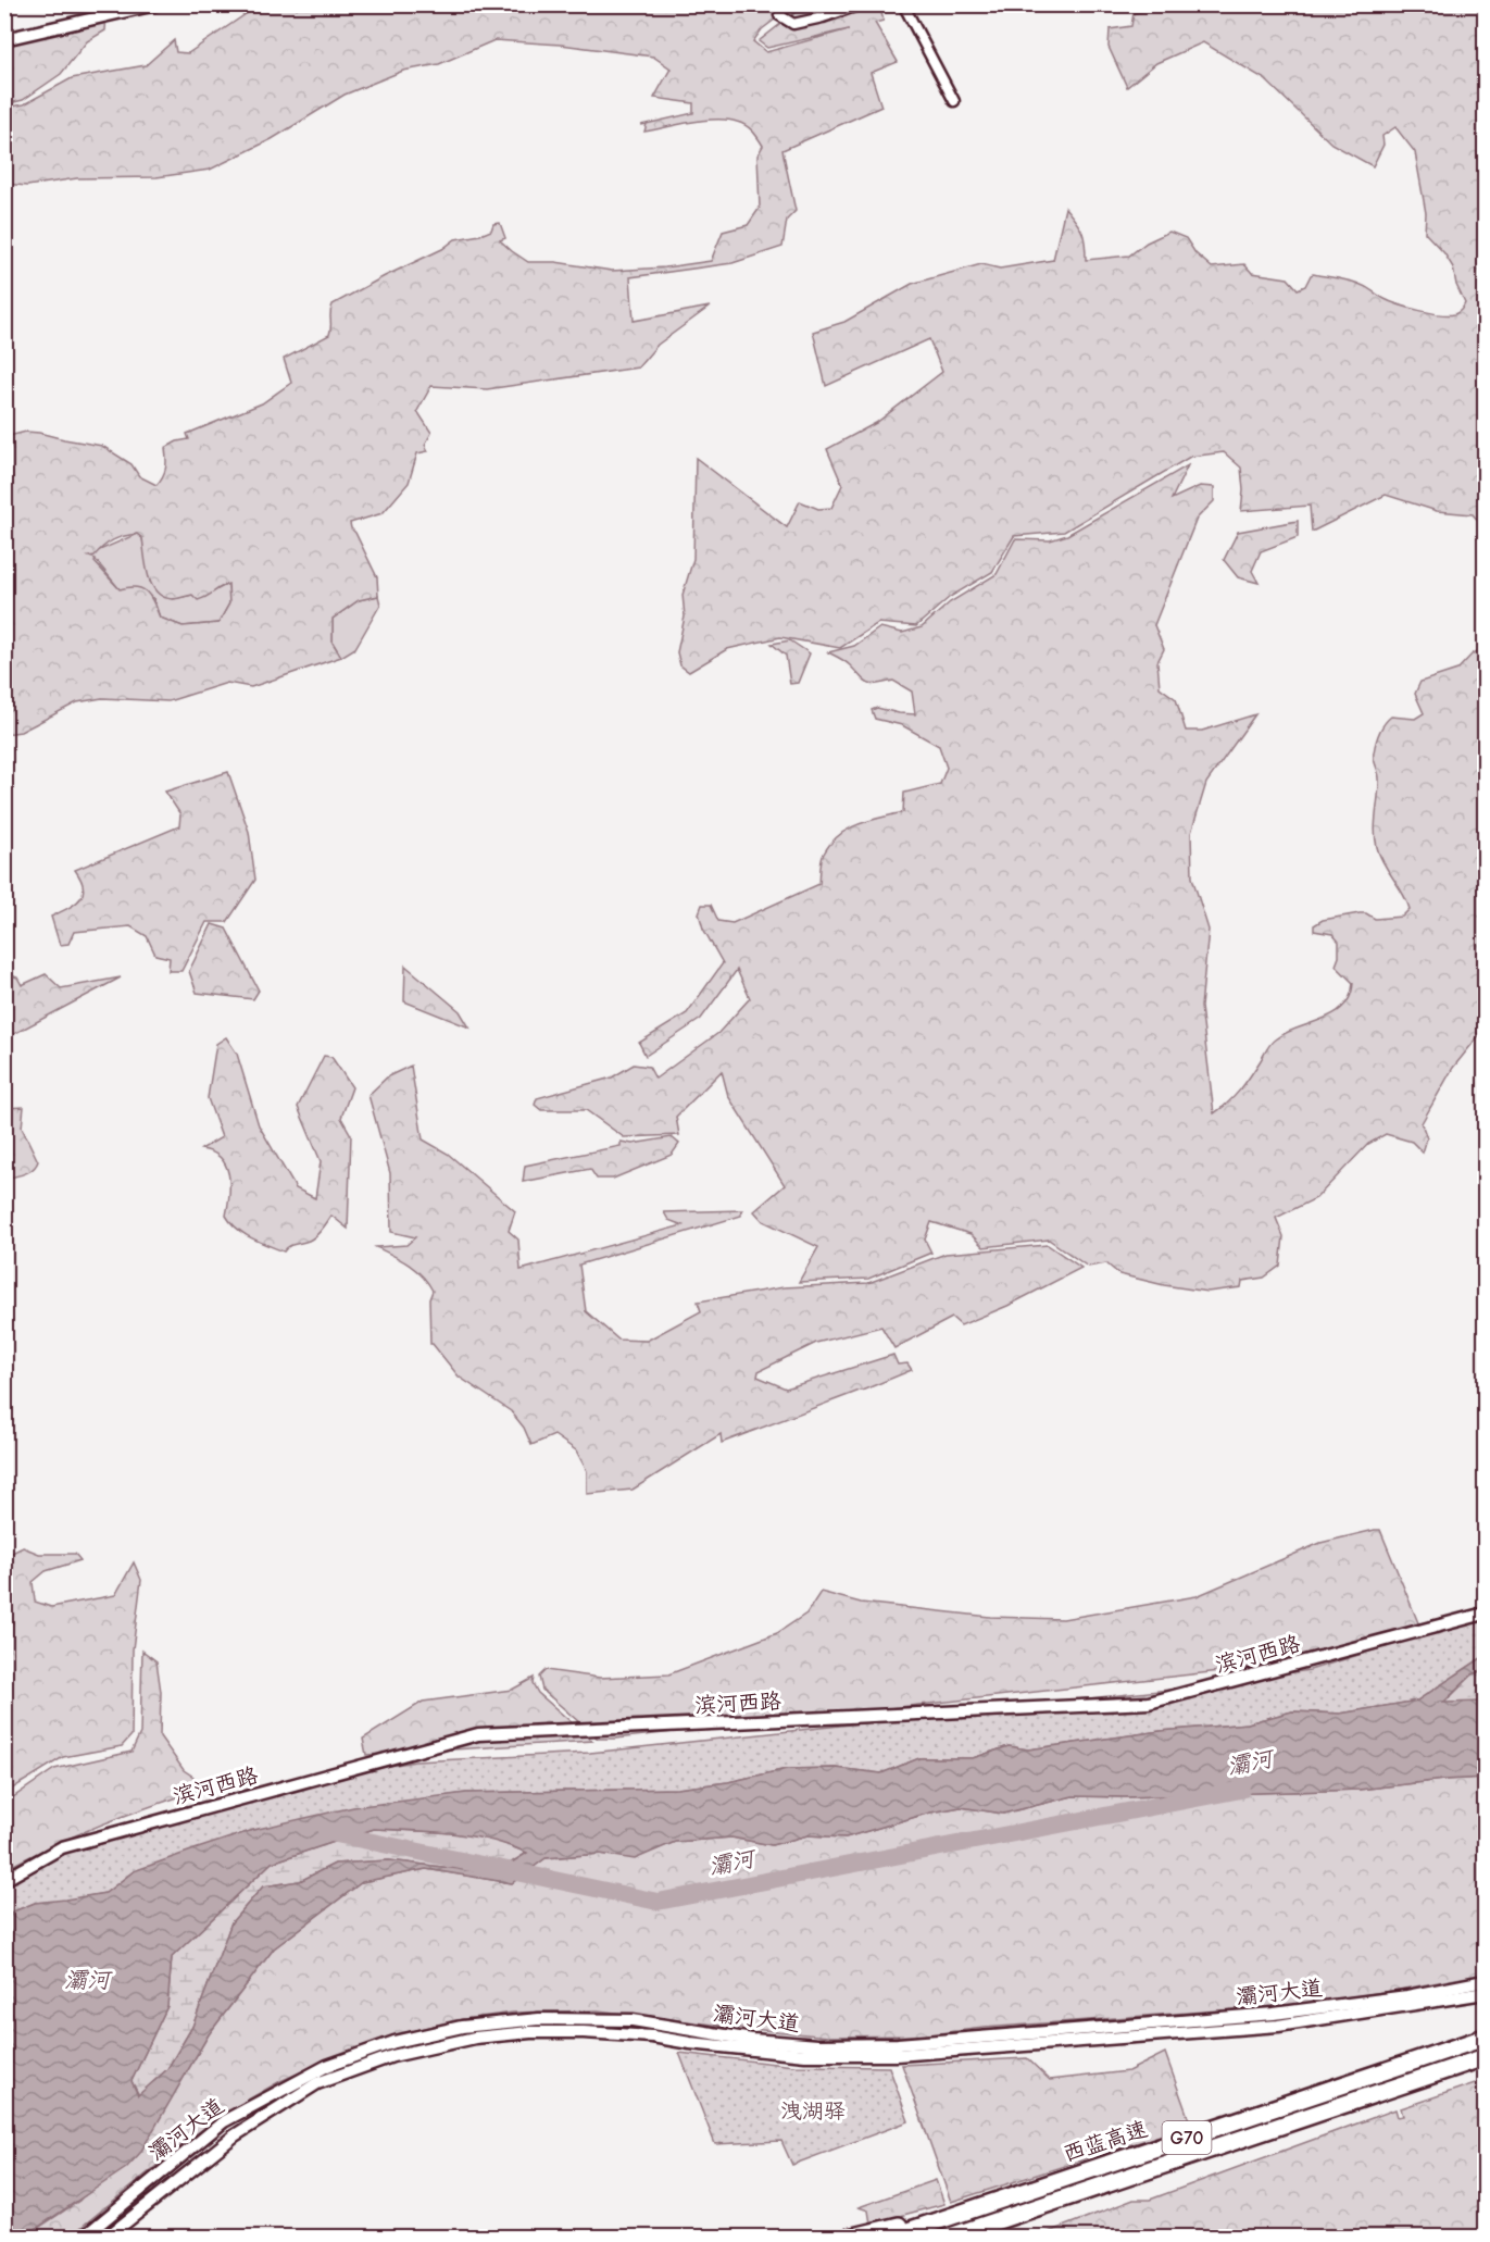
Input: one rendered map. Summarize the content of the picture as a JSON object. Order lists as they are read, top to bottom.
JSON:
{
  "streets": {
    "highway": ["G70", "西蓝高速"],
    "street": ["滨河西路", "灞河大道"]
  },
  "water": ["灞河"],
  "parks": ["洩湖驿"]
}
